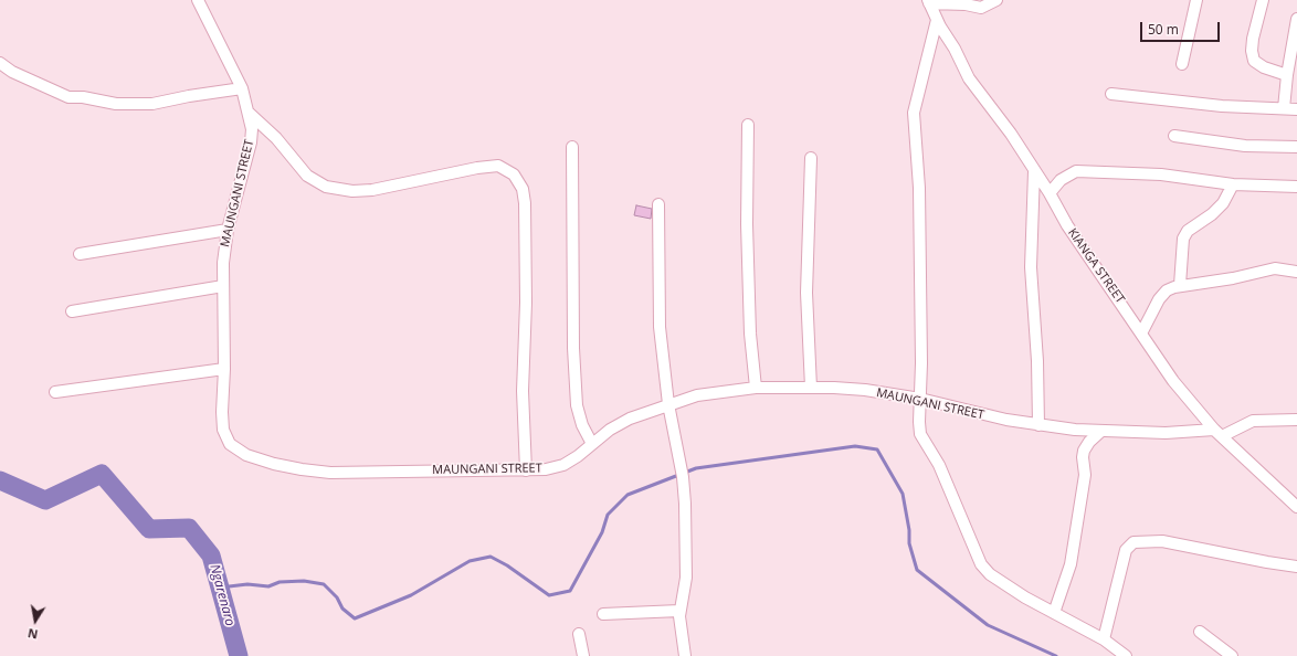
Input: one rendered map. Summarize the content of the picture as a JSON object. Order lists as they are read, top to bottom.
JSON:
{
  "streets": {
    "street": ["MAUNGANI STREET", "KIANGA STREET"]
  },
  "crossings": [
    ["MAUNGANI STREET", "KIANGA STREET"]
  ],
  "water": ["Ngarenaro"],
  "scale_bar": "50 m",
  "north": "bottom"
}
